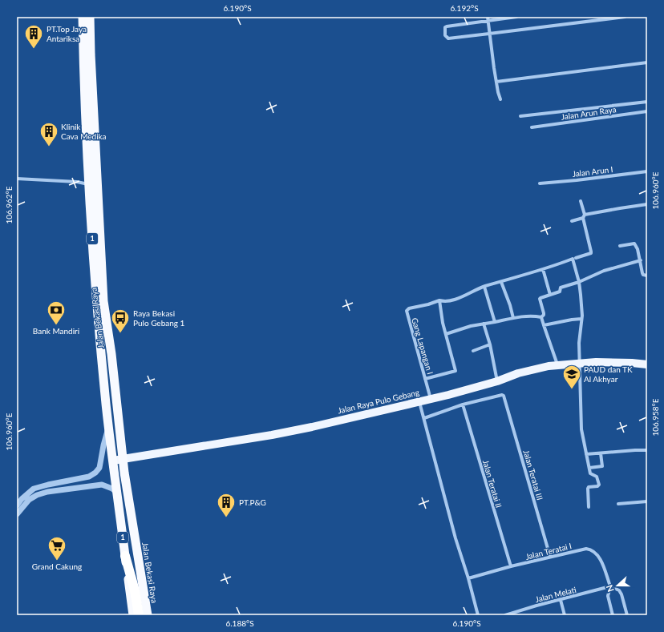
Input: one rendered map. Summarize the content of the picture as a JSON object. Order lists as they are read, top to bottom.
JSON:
{
  "streets": {
    "highway": ["1", "Jalan Bekasi Raya"],
    "main road": ["Jalan Raya Pulo Gebang"],
    "street": [
      "Jalan Arun Raya",
      "Jalan Arun I",
      "Gang Lapangan I",
      "Jalan Teratai III",
      "Jalan Teratai II",
      "Jalan Teratai I",
      "Jalan Melati"
    ]
  },
  "crossings": [
    ["Jalan Bekasi Raya", "Jalan Raya Pulo Gebang"],
    ["Gang Lapangan I", "Jalan Raya Pulo Gebang"],
    ["Jalan Teratai III", "Jalan Teratai II"],
    ["Jalan Teratai III", "Jalan Teratai I"],
    ["Jalan Teratai II", "Jalan Teratai I"],
    ["Jalan Teratai I", "Jalan Melati"]
  ],
  "places": {
    "building": ["PT.Top Jaya Antariksa", "Klinik Cava Medika", "PT.P&G"],
    "bank": ["Bank Mandiri"],
    "bus stop": ["Raya Bekasi Pulo Gebang 1"],
    "school or university": ["PAUD dan TK Al Akhyar"],
    "supermarket": ["Grand Cakung"]
  },
  "north": "left",
  "coordinates": [
    "6.190°S",
    "6.192°S",
    "106.960°E",
    "106.962°E",
    "106.958°E",
    "6.188°S"
  ]
}
